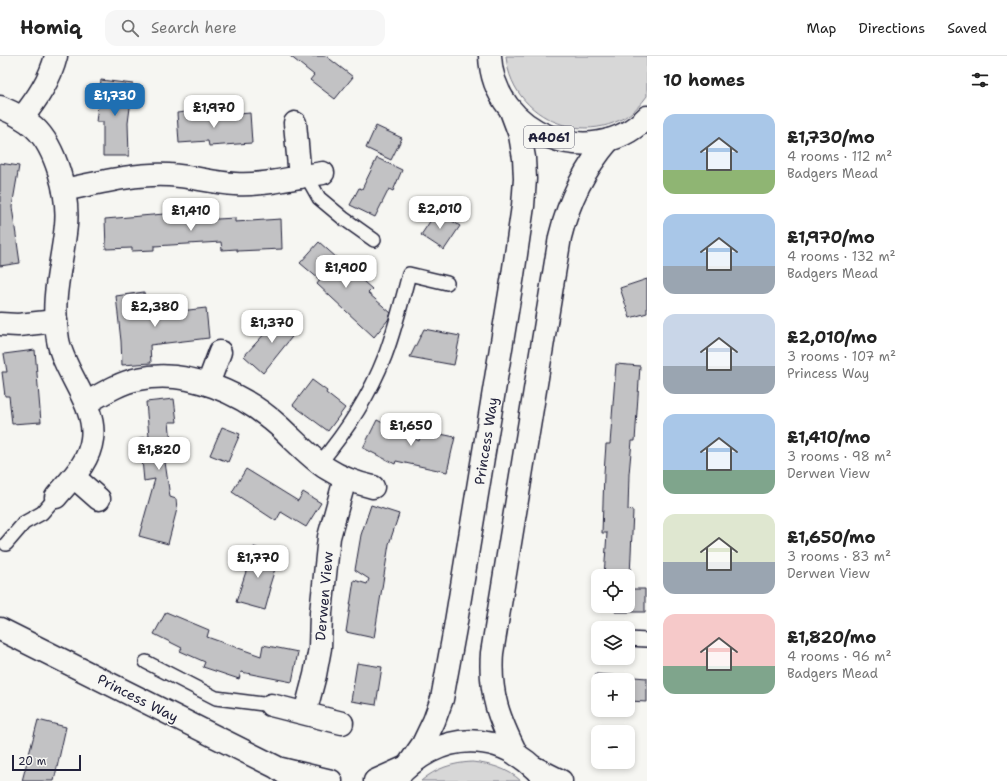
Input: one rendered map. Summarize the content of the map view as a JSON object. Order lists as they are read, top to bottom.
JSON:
{
  "streets": {
    "street": ["A4061", "Princess Way", "Derwen View"]
  },
  "crossings": [
    ["A4061", "Princess Way"]
  ],
  "scale_bar": "20 m",
  "page": {
    "header": "Homiq",
    "search": "Search here",
    "nav": ["Map", "Directions", "Saved"],
    "heading": "10 homes",
    "price": [
      "£1,730",
      "£1,970",
      "£2,010",
      "£1,410",
      "£1,900",
      "£2,380",
      "£1,370",
      "£1,650",
      "£1,820",
      "£1,770"
    ],
    "list": [
      {
        "name": "£1,730/mo",
        "note": "4 rooms · 112 m² · Badgers Mead"
      },
      {
        "name": "£1,970/mo",
        "note": "4 rooms · 132 m² · Badgers Mead"
      },
      {
        "name": "£2,010/mo",
        "note": "3 rooms · 107 m² · Princess Way"
      },
      {
        "name": "£1,410/mo",
        "note": "3 rooms · 98 m² · Derwen View"
      },
      {
        "name": "£1,650/mo",
        "note": "3 rooms · 83 m² · Derwen View"
      },
      {
        "name": "£1,820/mo",
        "note": "4 rooms · 96 m² · Badgers Mead"
      }
    ],
    "map_buttons": ["+", "−"],
    "scale": "20 m"
  }
}
